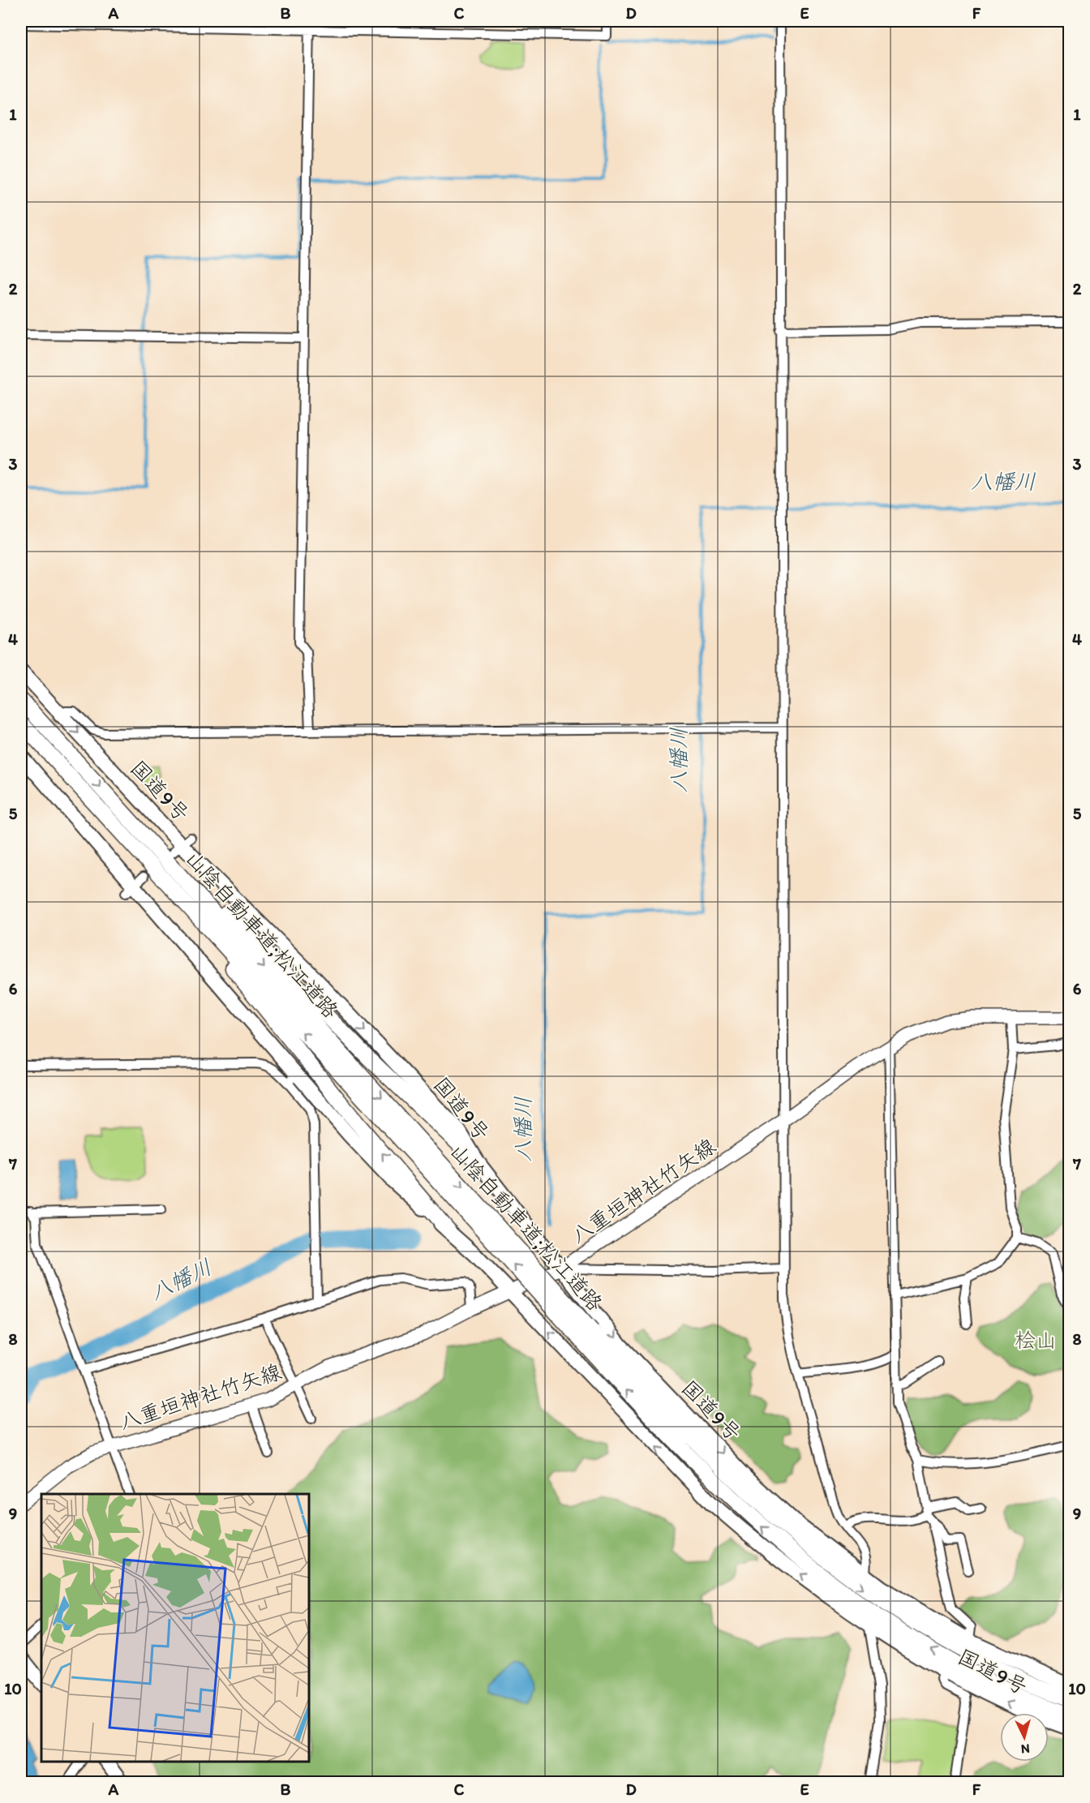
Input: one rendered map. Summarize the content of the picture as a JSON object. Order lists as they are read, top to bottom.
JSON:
{
  "streets": {
    "highway": ["国道9号", "山陰自動車道;松江道路"],
    "main road": ["八重垣神社竹矢線"]
  },
  "crossings": [
    ["国道9号", "八重垣神社竹矢線"]
  ],
  "water": ["八幡川"],
  "parks": ["桧山"],
  "north": "bottom",
  "grid": {
    "columns": [
      "A",
      "B",
      "C",
      "D",
      "E",
      "F"
    ],
    "rows": [
      "1",
      "2",
      "3",
      "4",
      "5",
      "6",
      "7",
      "8",
      "9",
      "10"
    ]
  }
}
